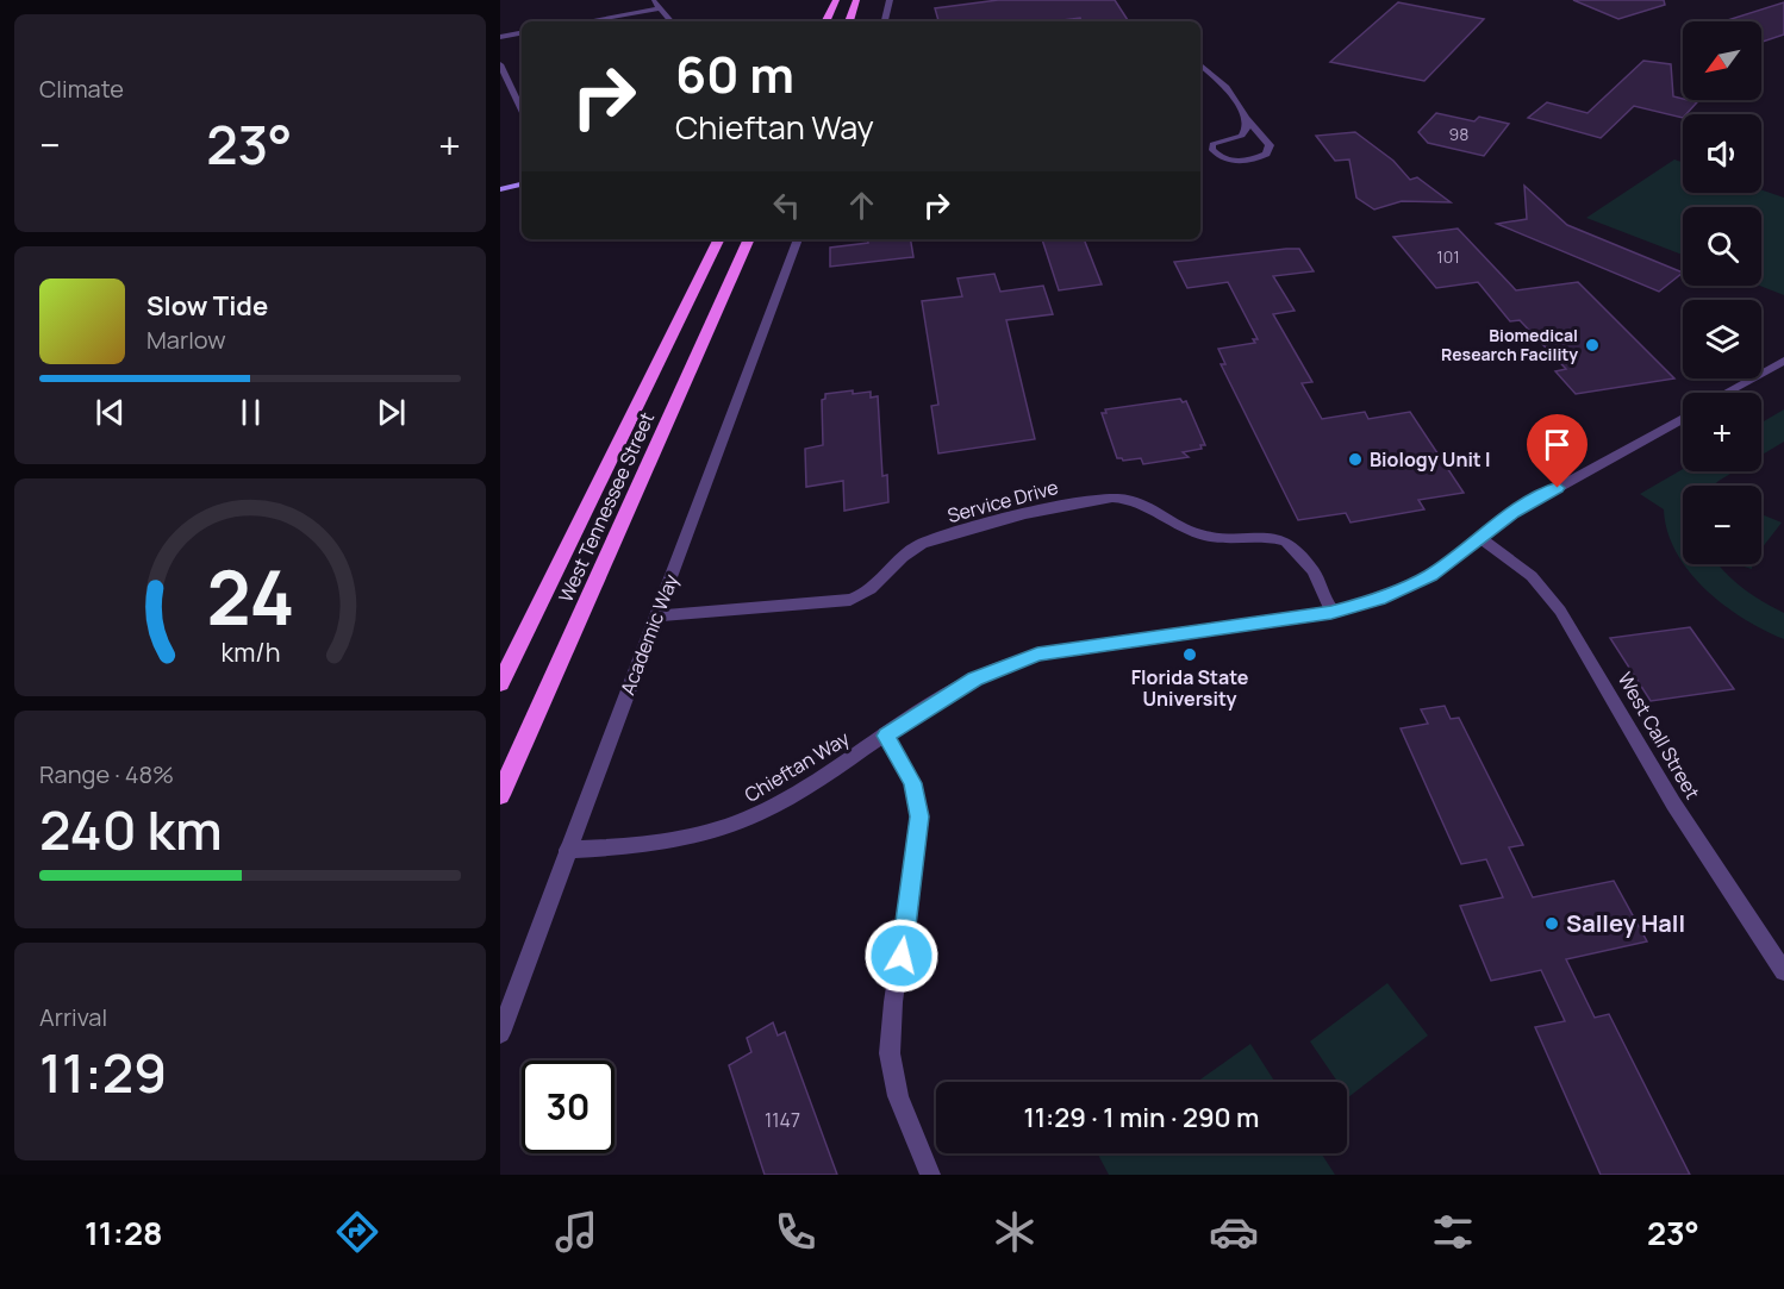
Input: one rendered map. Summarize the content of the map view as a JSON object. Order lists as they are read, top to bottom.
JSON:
{
  "streets": {
    "main road": ["West Tennessee Street"],
    "street": [
      "Service Drive",
      "Academic Way",
      "West Call Street",
      "Chieftan Way"
    ]
  },
  "crossings": [
    ["Service Drive", "Academic Way"],
    ["Service Drive", "Chieftan Way"],
    ["Academic Way", "Chieftan Way"],
    ["West Call Street", "Chieftan Way"]
  ],
  "places": [
    "Biomedical Research Facility",
    "Biology Unit I",
    "Florida State University",
    "Salley Hall"
  ],
  "house_numbers": ["98", "101", "1147"],
  "north": "bottom left",
  "page": {
    "tile": [
      "Climate",
      ["Range · 48%", "240 km"],
      ["Arrival", "11:29"]
    ],
    "map_buttons": ["+", "−"],
    "turn": ["60 m", "Chieftan Way"],
    "heat": ["−", "23°", "+"],
    "song": ["Slow Tide", "Marlow"],
    "limit": "30",
    "trip": "11:29 · 1 min · 290 m",
    "tabs": ["11:28", "23°"],
    "gauge": ["24", "km/h"]
  }
}
